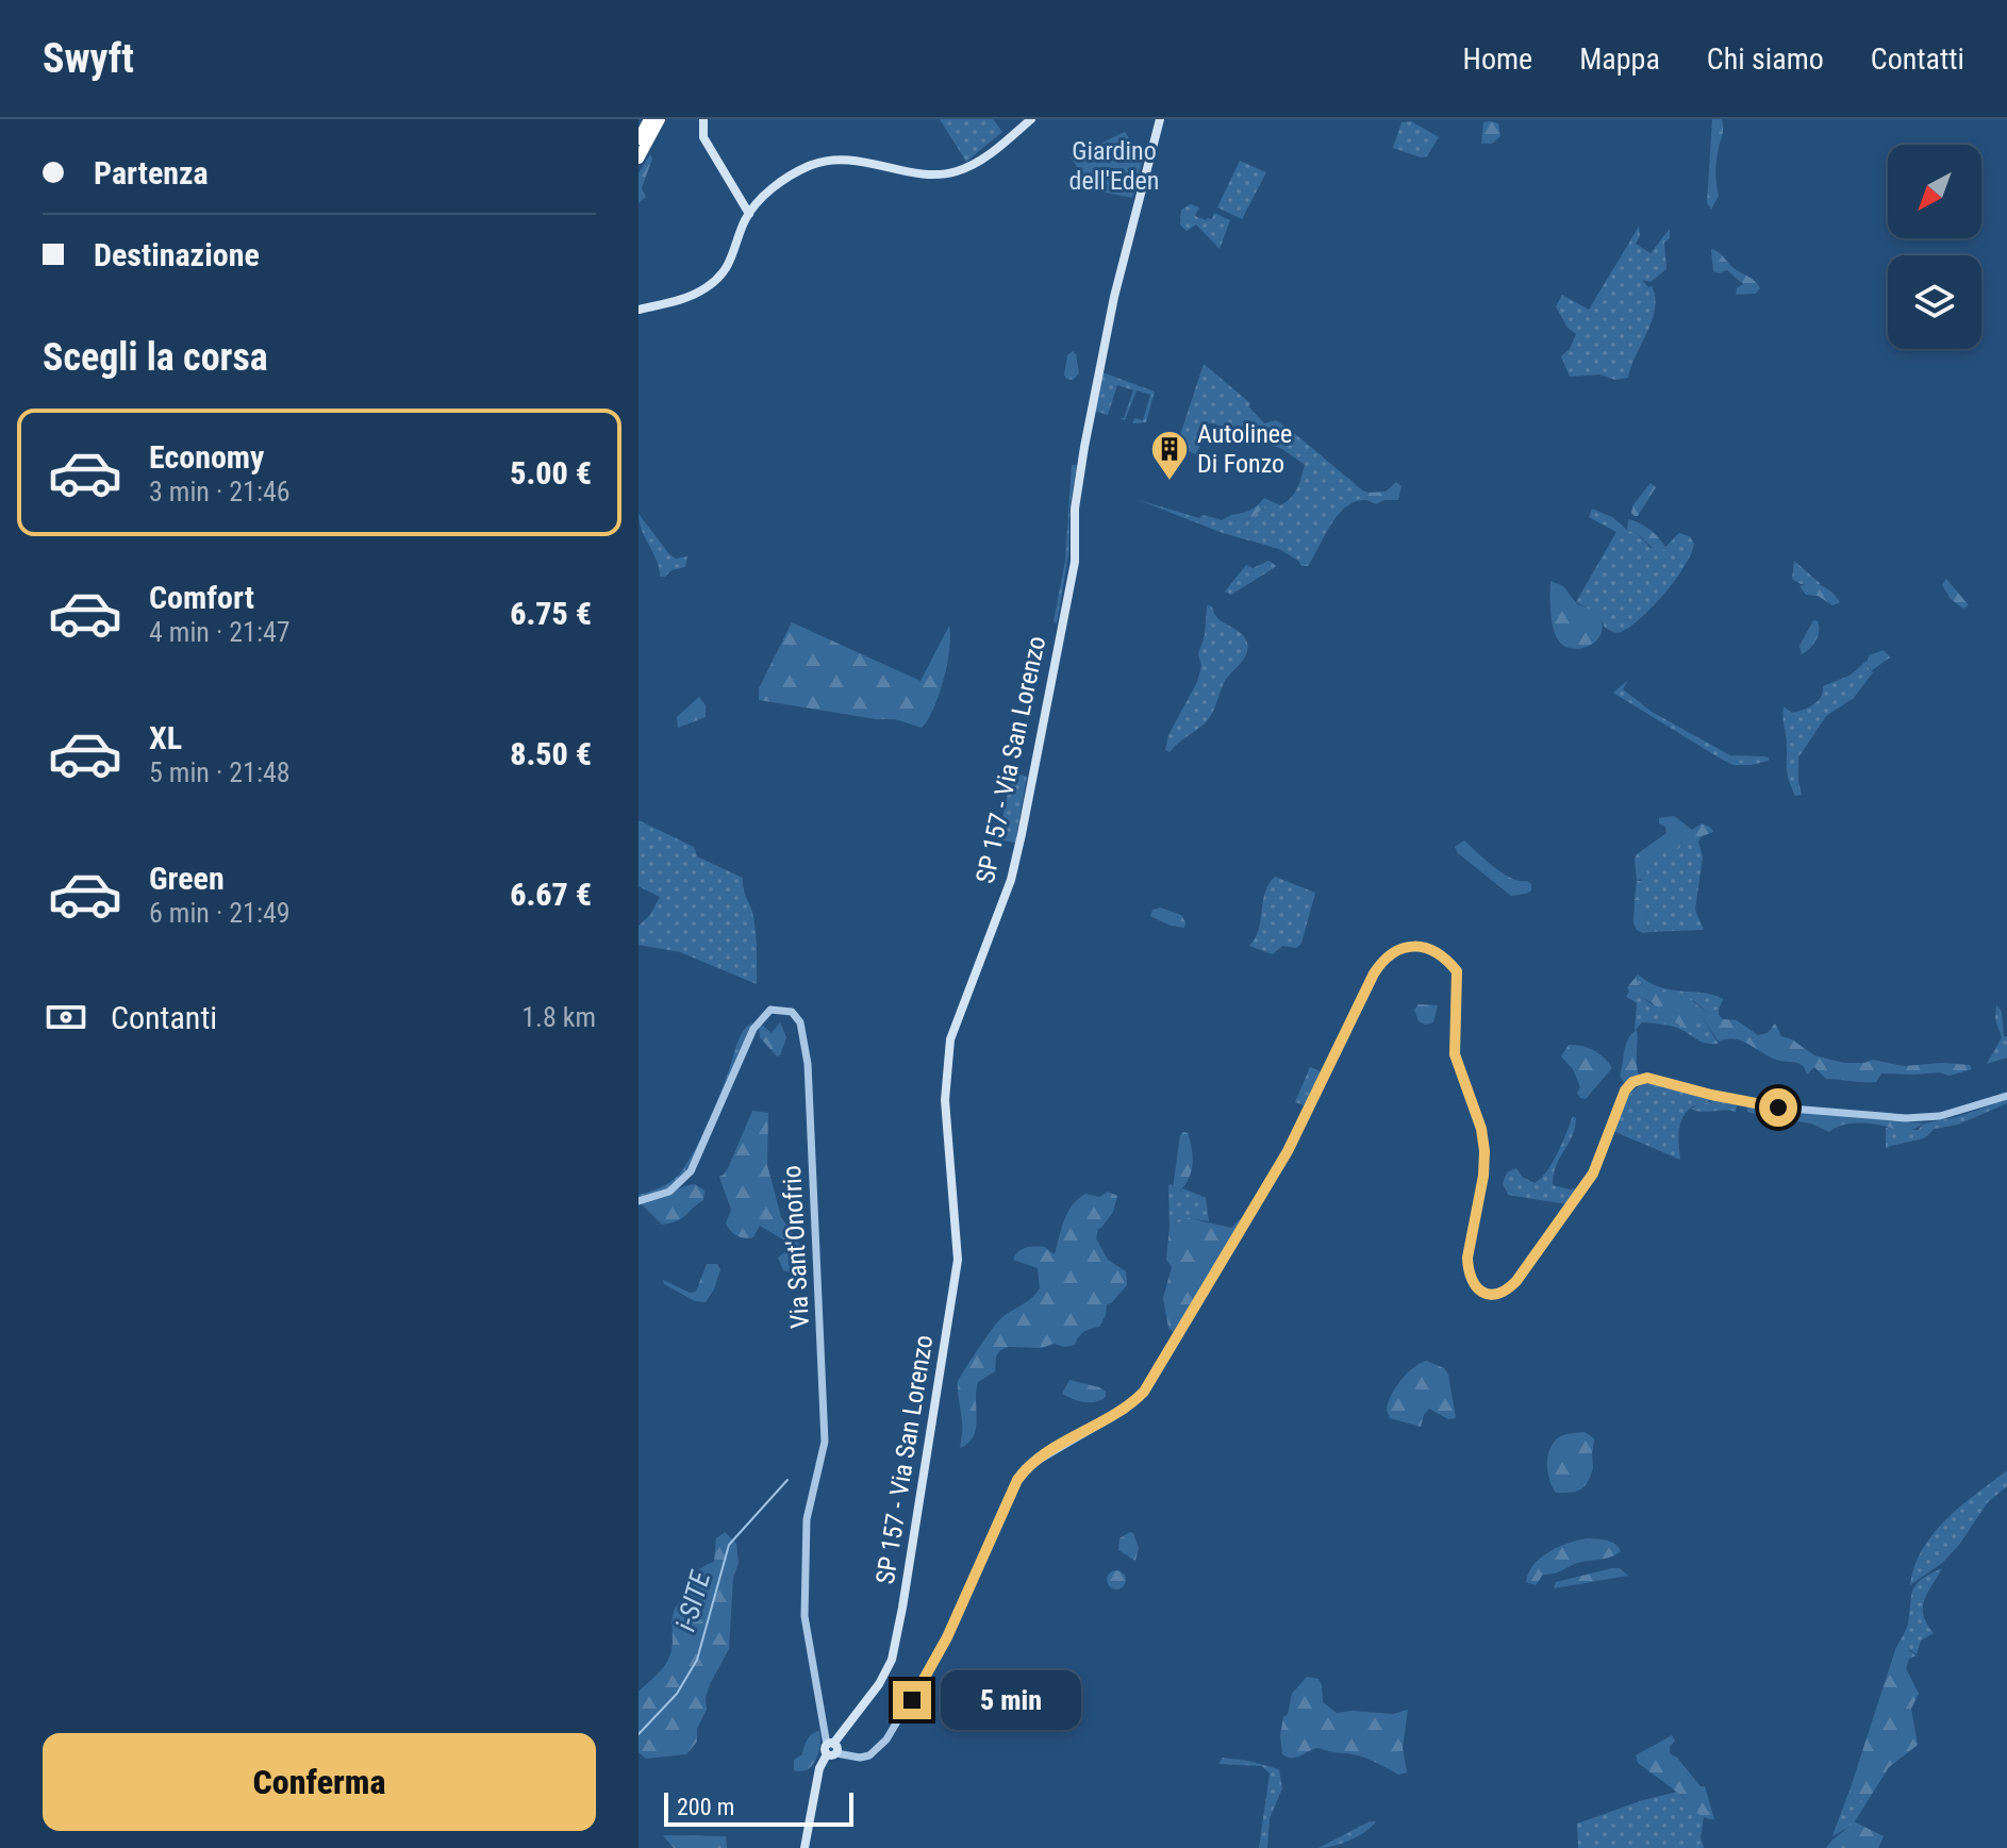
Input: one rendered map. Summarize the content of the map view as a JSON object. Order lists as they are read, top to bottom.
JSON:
{
  "streets": {
    "main road": ["SP 157 - Via San Lorenzo"],
    "street": ["Via Sant'Onofrio"]
  },
  "crossings": [
    ["SP 157 - Via San Lorenzo", "Via Sant'Onofrio"]
  ],
  "water": ["i-SITE"],
  "parks": ["Giardino dell'Eden"],
  "places": {
    "building": ["Autolinee Di Fonzo"]
  },
  "scale_bar": "200 m",
  "north": "bottom left",
  "page": {
    "header": "Swyft",
    "nav": [
      "Home",
      "Mappa",
      "Chi siamo",
      "Contatti"
    ],
    "banner": ["Partenza", "Destinazione"],
    "heading": "Scegli la corsa",
    "list": [
      {
        "name": "Economy",
        "note": "3 min · 21:46",
        "value": "5.00 €"
      },
      {
        "name": "Comfort",
        "note": "4 min · 21:47",
        "value": "6.75 €"
      },
      {
        "name": "XL",
        "note": "5 min · 21:48",
        "value": "8.50 €"
      },
      {
        "name": "Green",
        "note": "6 min · 21:49",
        "value": "6.67 €"
      }
    ],
    "pay": ["Contanti", "1.8 km"],
    "bubble": "5 min",
    "buttons": "Conferma",
    "scale": "200 m"
  }
}
